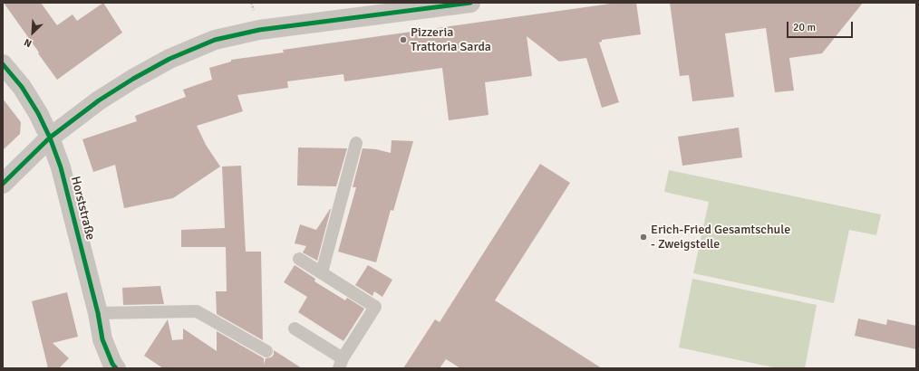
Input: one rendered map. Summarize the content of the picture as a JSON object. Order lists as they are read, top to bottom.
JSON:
{
  "streets": {
    "street": ["Horststraße"]
  },
  "places": ["Pizzeria Trattoria Sarda", "Erich-Fried Gesamtschule - Zweigstelle"],
  "scale_bar": "20 m",
  "north": "bottom left"
}
